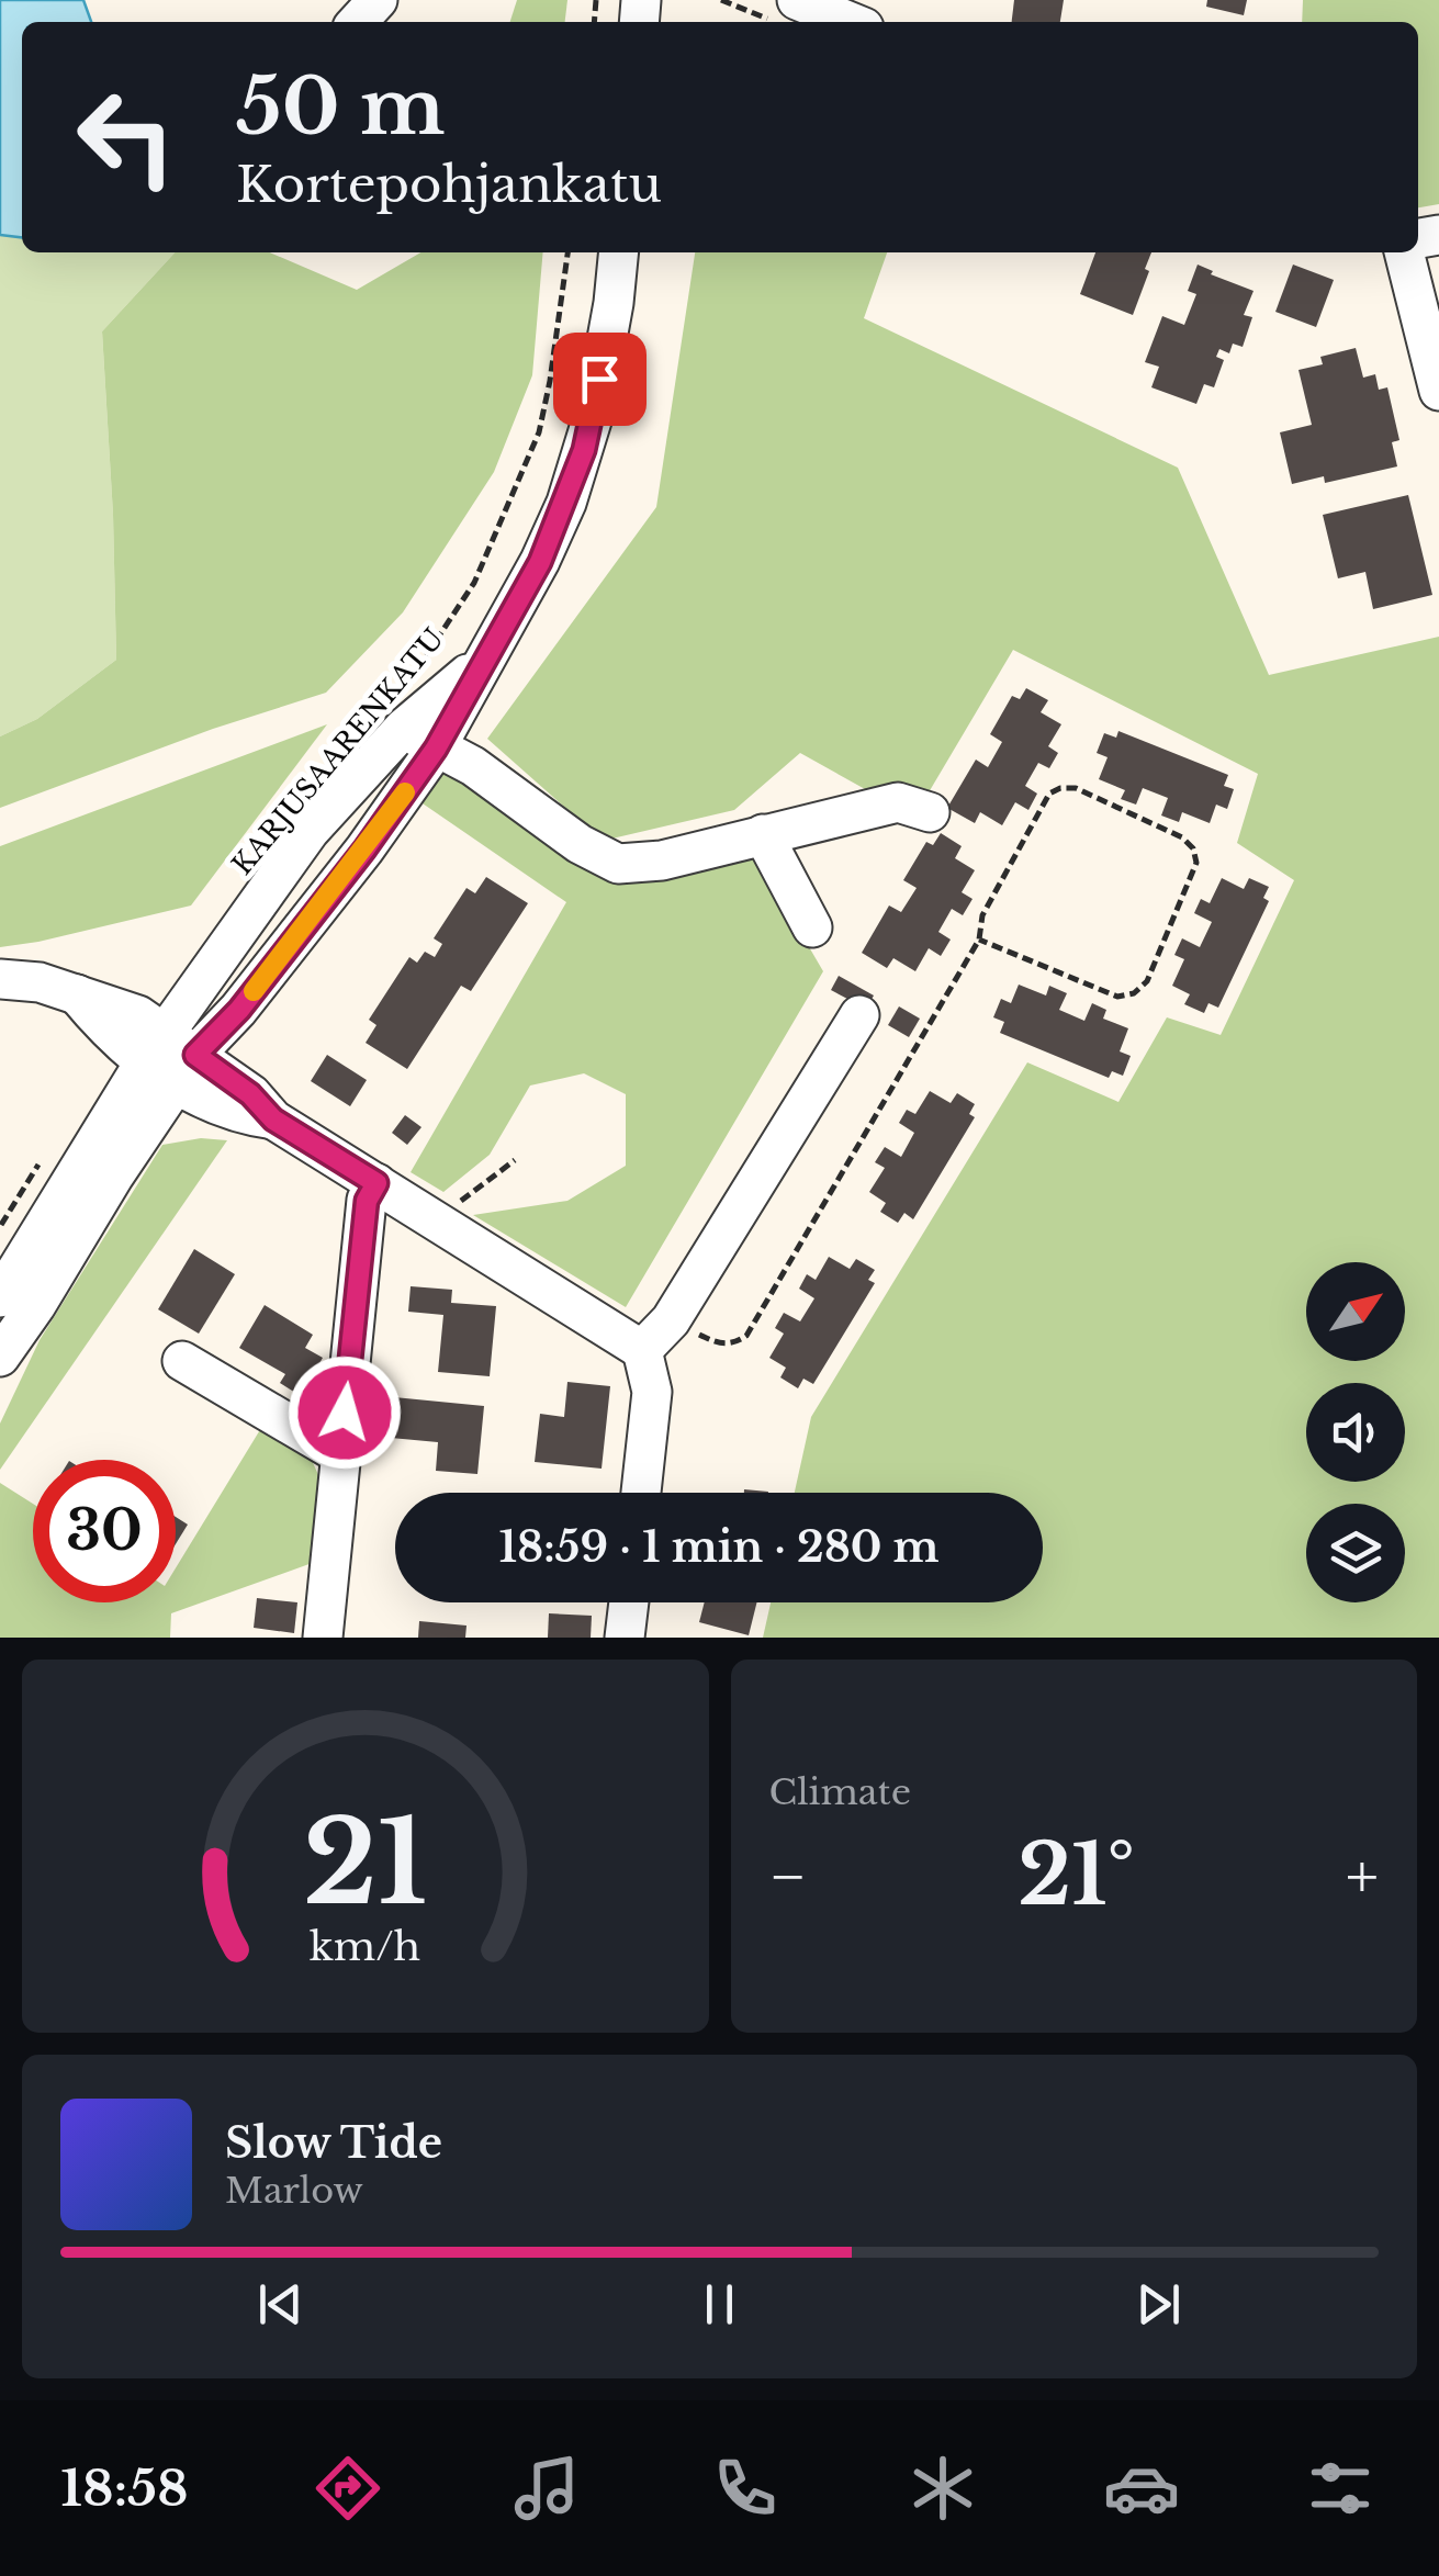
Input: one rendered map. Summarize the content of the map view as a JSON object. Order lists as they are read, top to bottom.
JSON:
{
  "streets": {
    "street": ["KARJUSAARENKATU"]
  },
  "north": "top right",
  "page": {
    "turn": ["50 m", "Kortepohjankatu"],
    "limit": "30",
    "trip": "18:59 · 1 min · 280 m",
    "tile": "Climate",
    "heat": ["−", "21°", "+"],
    "song": ["Slow Tide", "Marlow"],
    "tabs": "18:58",
    "gauge": ["21", "km/h"]
  }
}
